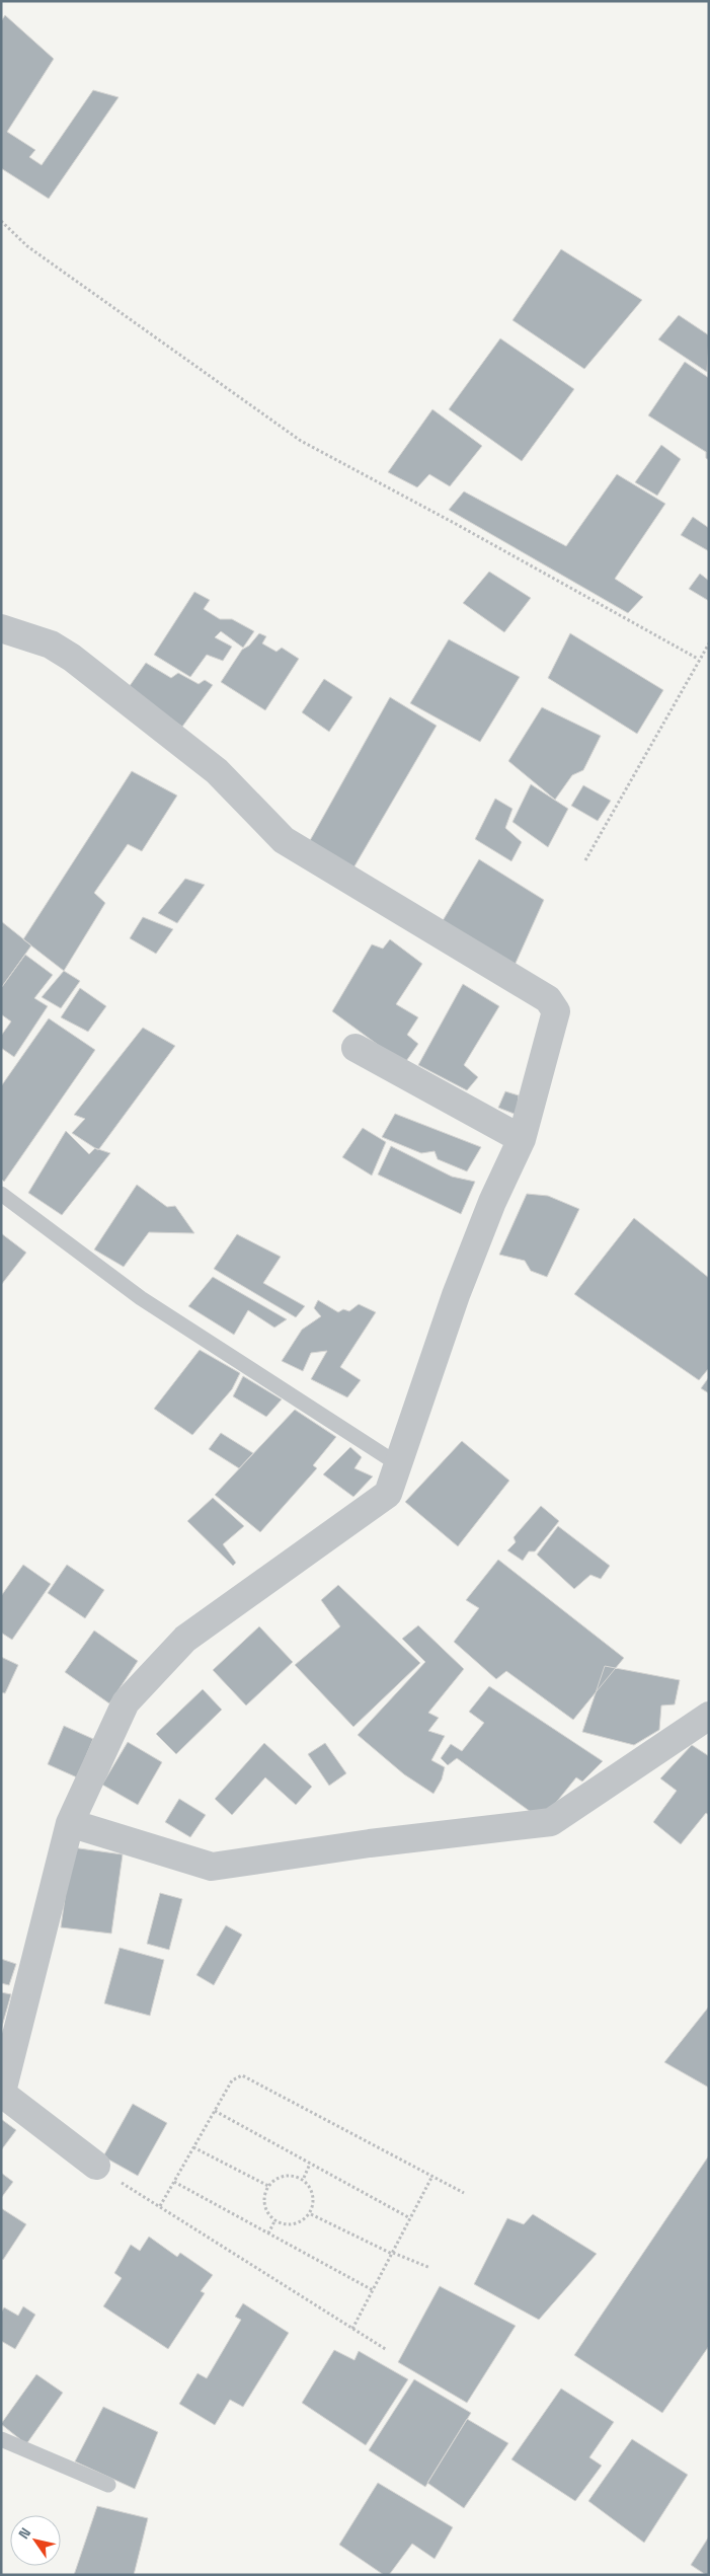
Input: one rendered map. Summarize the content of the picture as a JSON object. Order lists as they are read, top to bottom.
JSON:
{
  "north": "top left"
}
